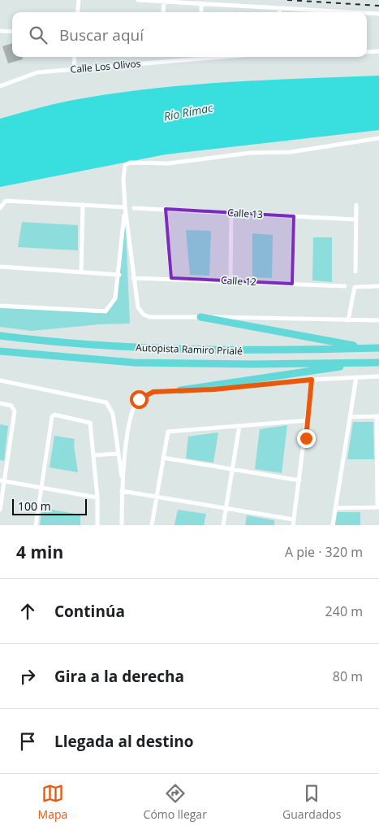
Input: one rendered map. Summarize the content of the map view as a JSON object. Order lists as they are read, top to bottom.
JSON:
{
  "streets": {
    "highway": ["Autopista Ramiro Prialé"],
    "street": ["Calle Los Olivos", "Calle 13", "Calle 12"]
  },
  "water": ["Río Rímac"],
  "scale_bar": "100 m",
  "page": {
    "search": "Buscar aquí",
    "scale": "100 m",
    "heading": ["4 min", "A pie · 320 m"],
    "list": [
      ["Continúa", "240 m"],
      ["Gira a la derecha", "80 m"],
      "Llegada al destino"
    ],
    "nav": ["Mapa", "Cómo llegar", "Guardados"]
  }
}
